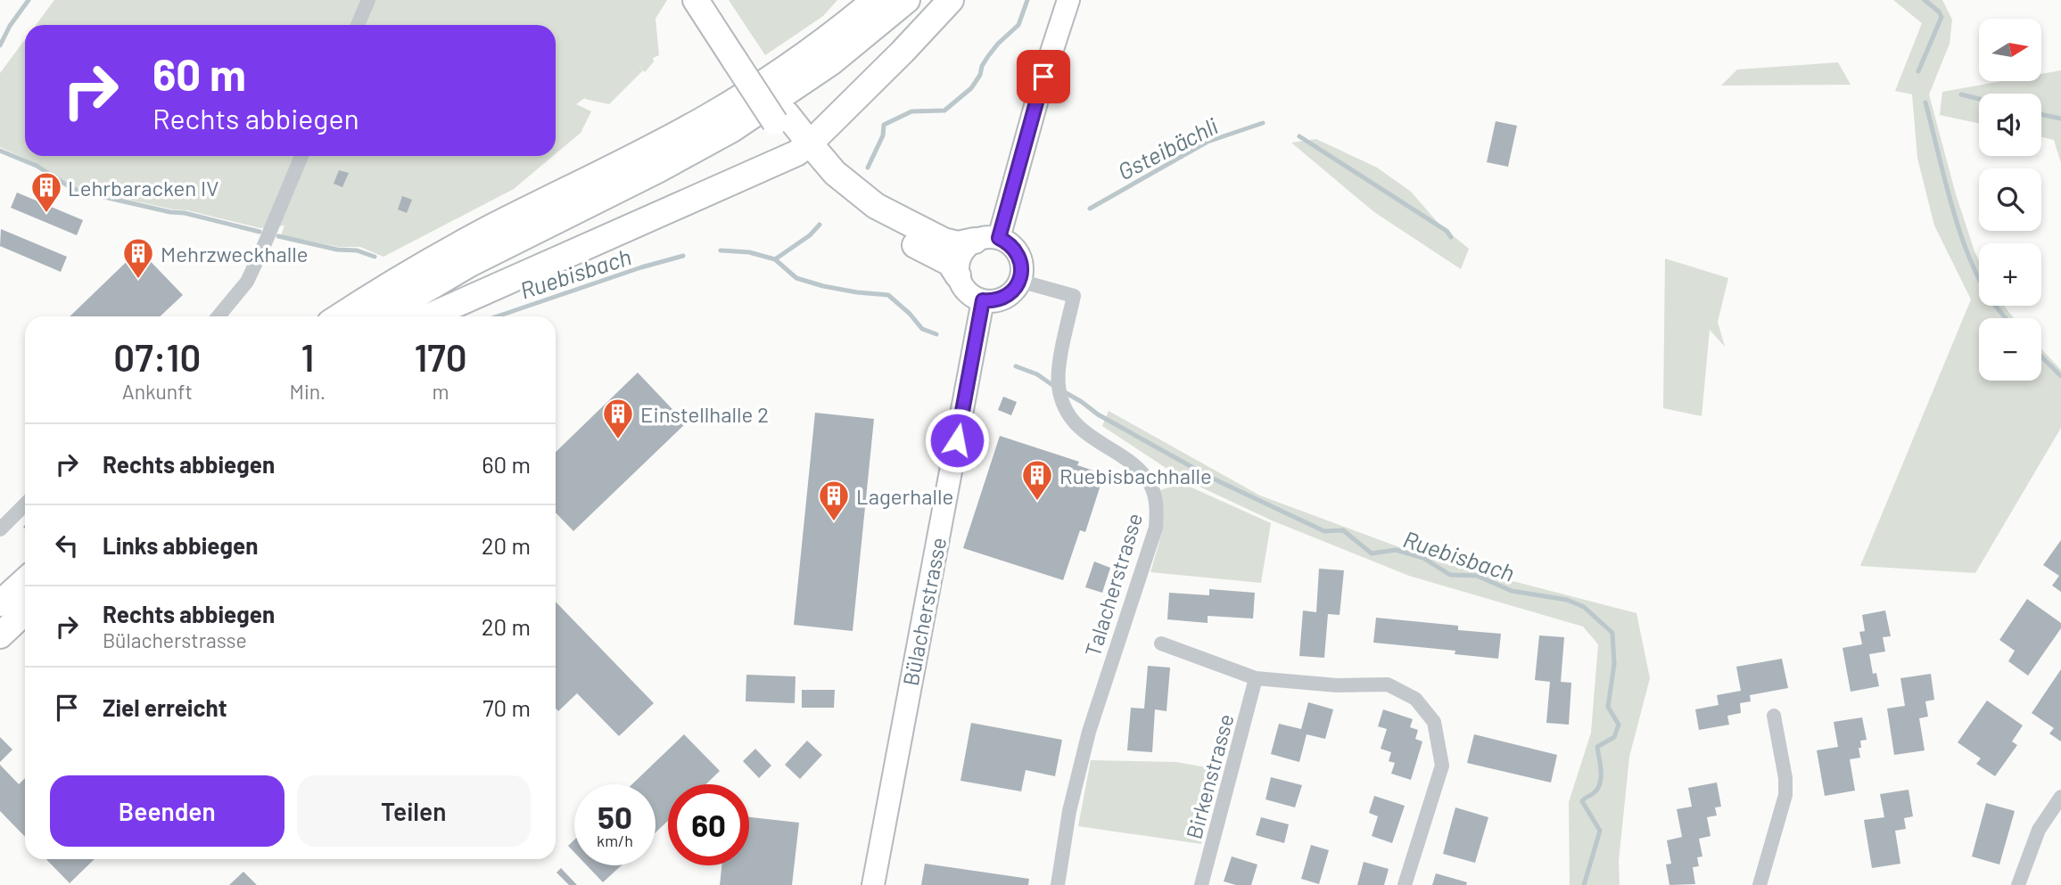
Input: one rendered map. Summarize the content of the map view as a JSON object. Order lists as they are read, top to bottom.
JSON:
{
  "streets": {
    "main road": ["Bülacherstrasse"],
    "street": ["Talacherstrasse", "Birkenstrasse"]
  },
  "crossings": [
    ["Talacherstrasse", "Bülacherstrasse"]
  ],
  "water": ["Gsteibächli", "Ruebisbach"],
  "places": {
    "building": [
      "Lehrbaracken IV",
      "Mehrzweckhalle",
      "Einstellhalle 2",
      "Ruebisbachhalle",
      "Lagerhalle"
    ]
  },
  "north": "right",
  "page": {
    "map_buttons": ["+", "−"],
    "turn": ["60 m", "Rechts abbiegen"],
    "eta": [
      "07:10",
      "Ankunft",
      "1",
      "Min.",
      "170",
      "m"
    ],
    "list": [
      {
        "name": "Rechts abbiegen",
        "value": "60 m"
      },
      {
        "name": "Links abbiegen",
        "value": "20 m"
      },
      {
        "name": "Rechts abbiegen",
        "note": "Bülacherstrasse",
        "value": "20 m"
      },
      {
        "name": "Ziel erreicht",
        "value": "70 m"
      }
    ],
    "buttons": ["Beenden", "Teilen"],
    "speed": "50 km/h",
    "limit": "60"
  }
}
